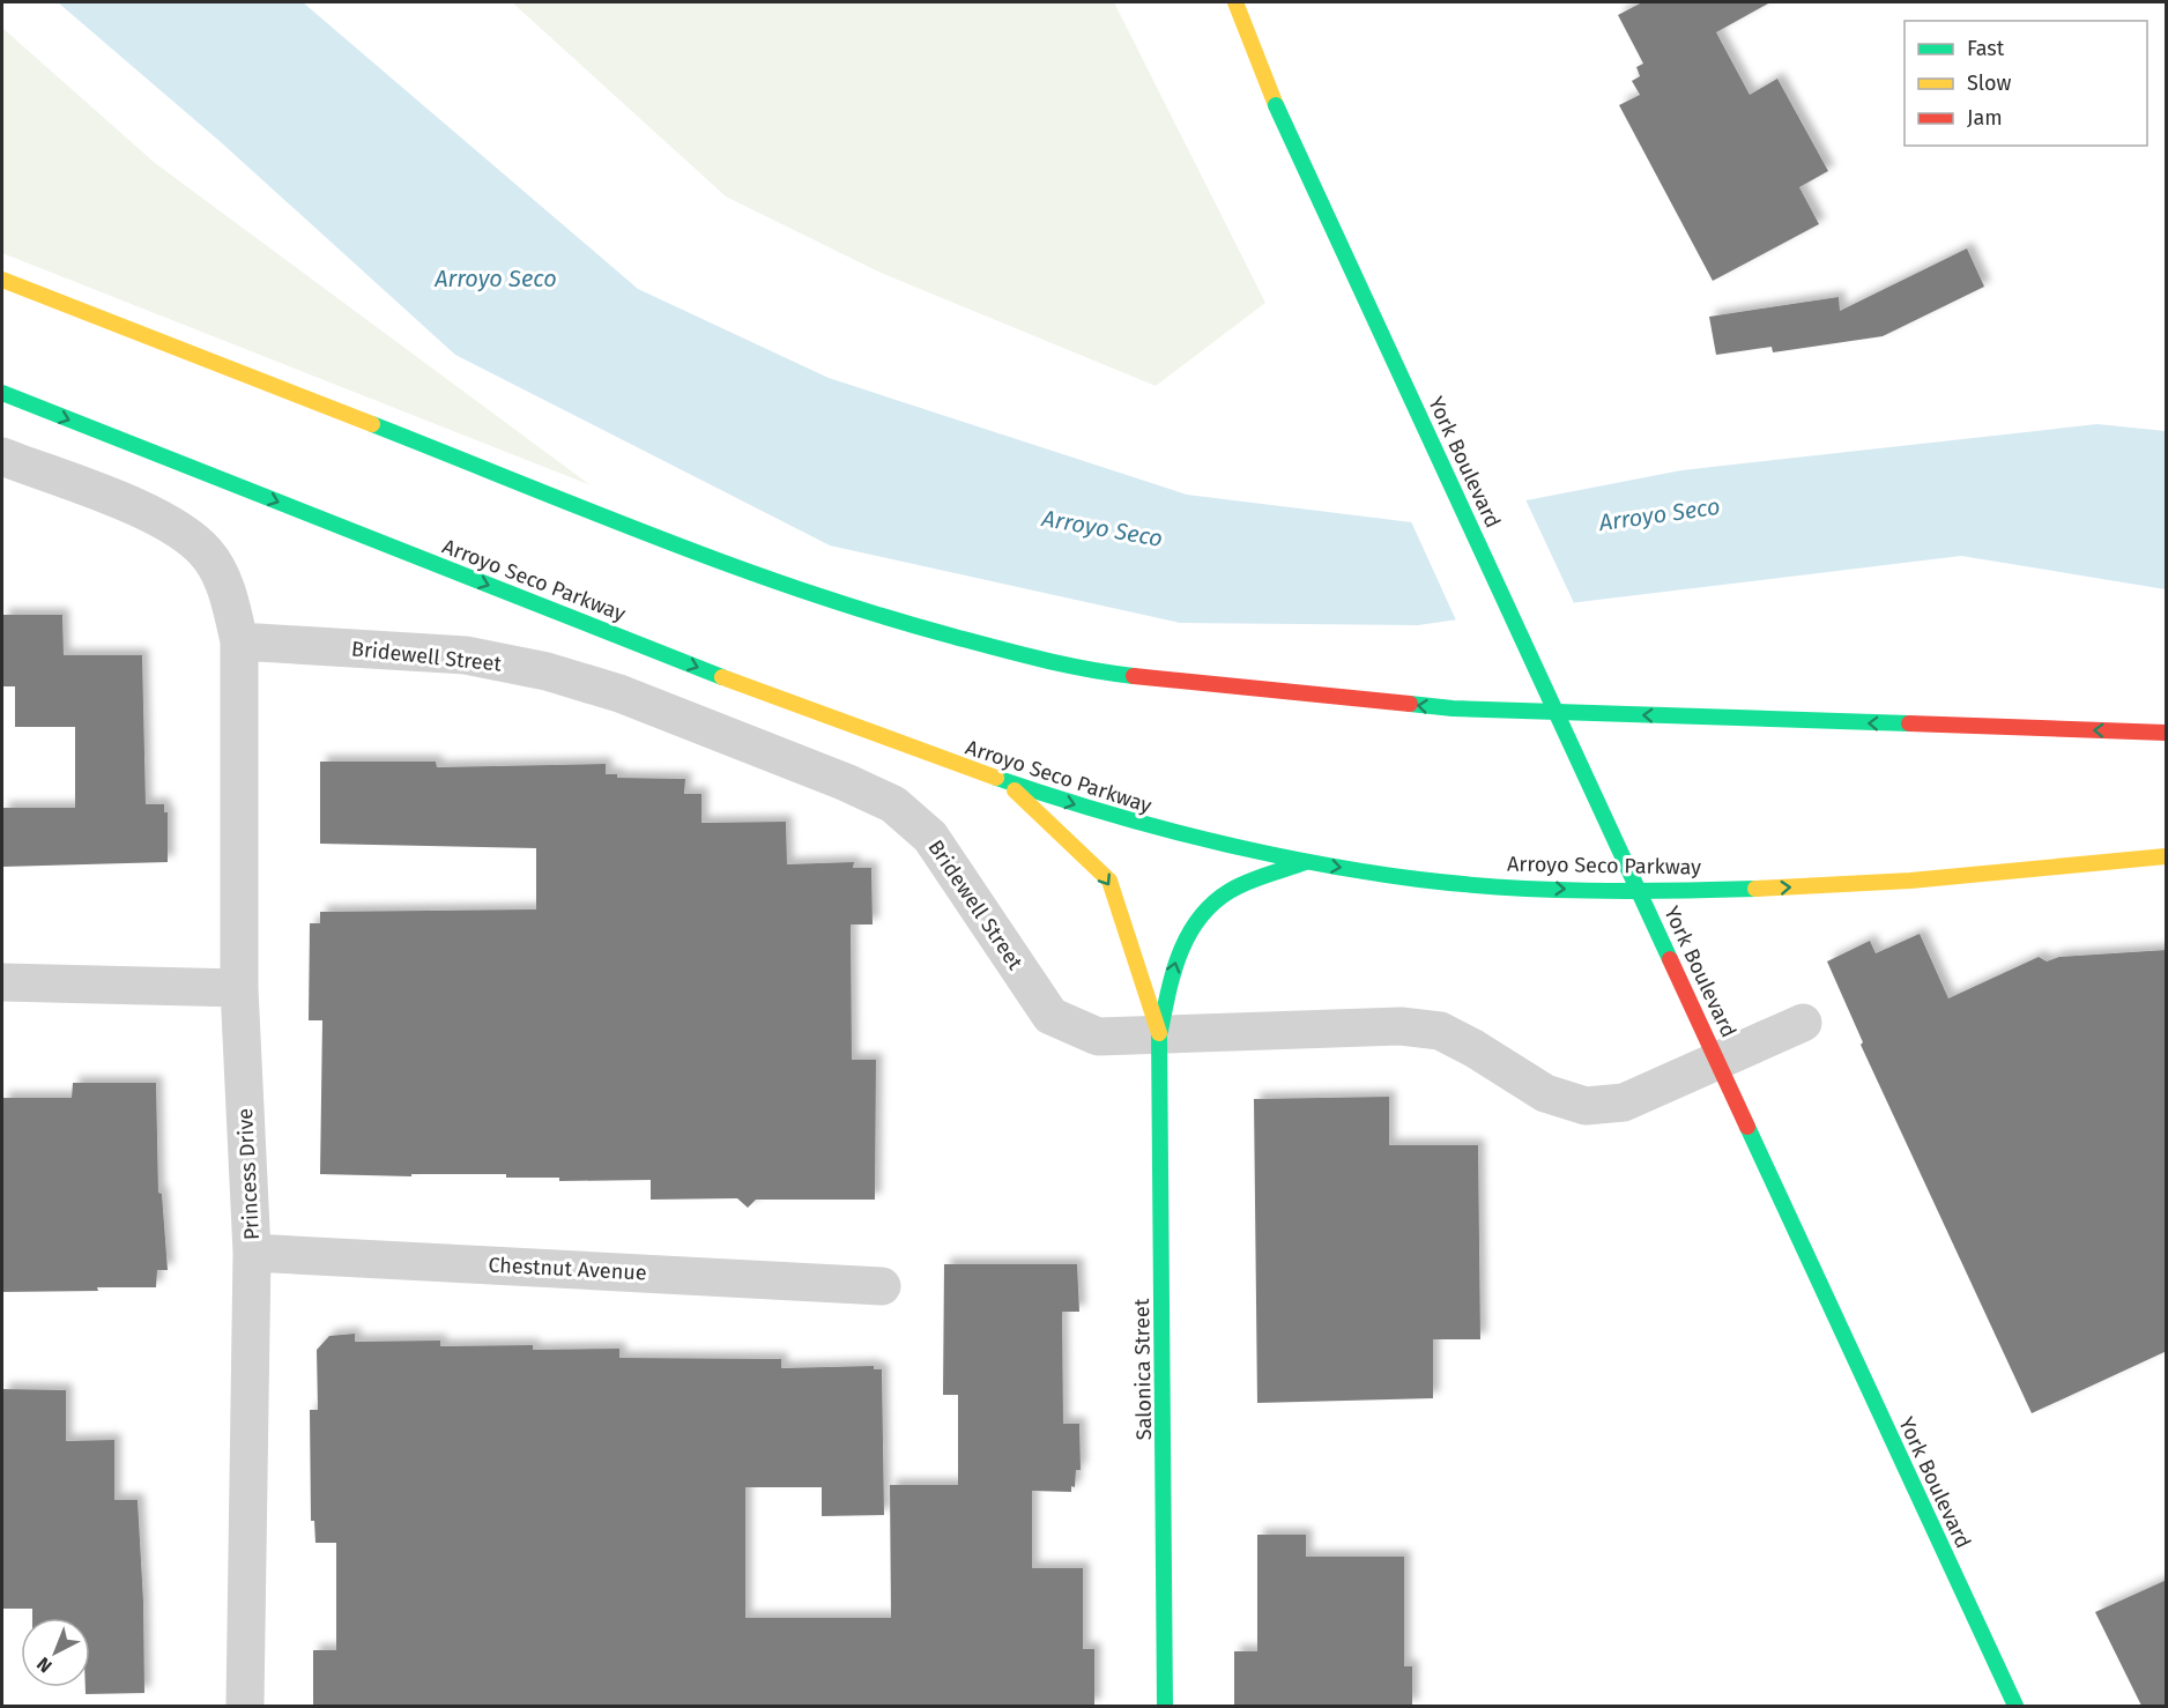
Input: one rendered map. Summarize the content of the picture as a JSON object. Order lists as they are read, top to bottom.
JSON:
{
  "streets": {
    "main road": ["York Boulevard", "Arroyo Seco Parkway", "Salonica Street"],
    "street": ["Bridewell Street", "Princess Drive", "Chestnut Avenue"]
  },
  "crossings": [
    ["Bridewell Street", "Princess Drive"],
    ["Bridewell Street", "Salonica Street"],
    ["Princess Drive", "Chestnut Avenue"]
  ],
  "water": ["Arroyo Seco"],
  "legend": ["Fast", "Slow", "Jam"],
  "north": "bottom left"
}
